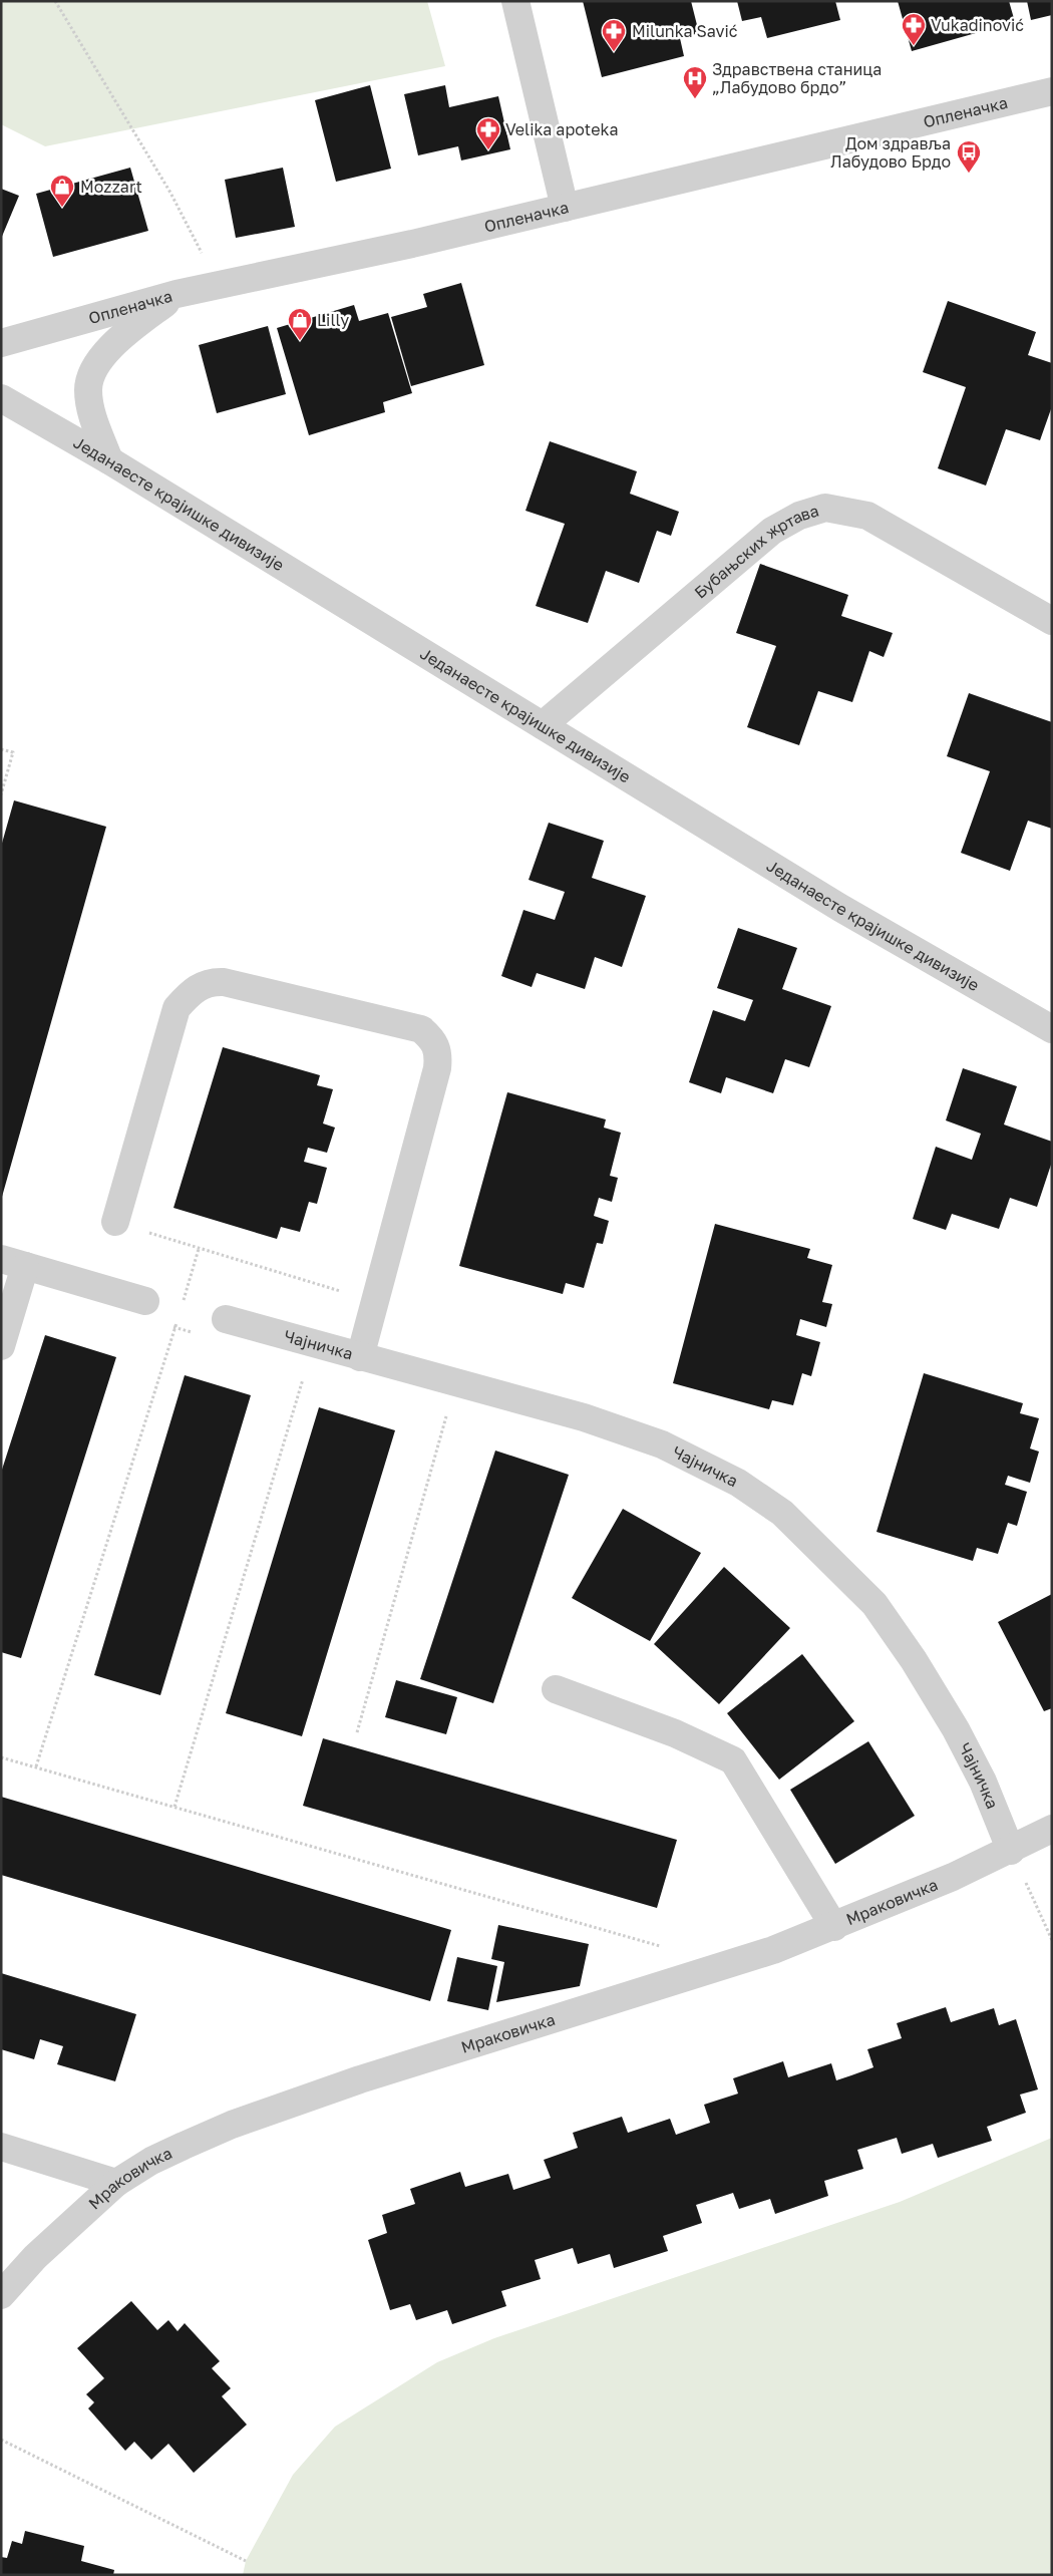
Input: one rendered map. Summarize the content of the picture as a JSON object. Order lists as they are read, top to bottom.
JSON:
{
  "streets": {
    "street": [
      "Опленачка",
      "Једанаесте крајишке дивизије",
      "Бубањских жртава",
      "Чајничка",
      "Мраковичка"
    ]
  },
  "crossings": [
    ["Једанаесте крајишке дивизије", "Бубањских жртава"],
    ["Чајничка", "Мраковичка"]
  ],
  "places": {
    "pharmacy": ["Vukadinović", "Milunka Savić", "Velika apoteka"],
    "hospital": ["Здравствена станица „Лабудово брдо”"],
    "bus stop": ["Дом здравља Лабудово Брдо"],
    "shop": ["Mozzart", "Lilly"]
  }
}
